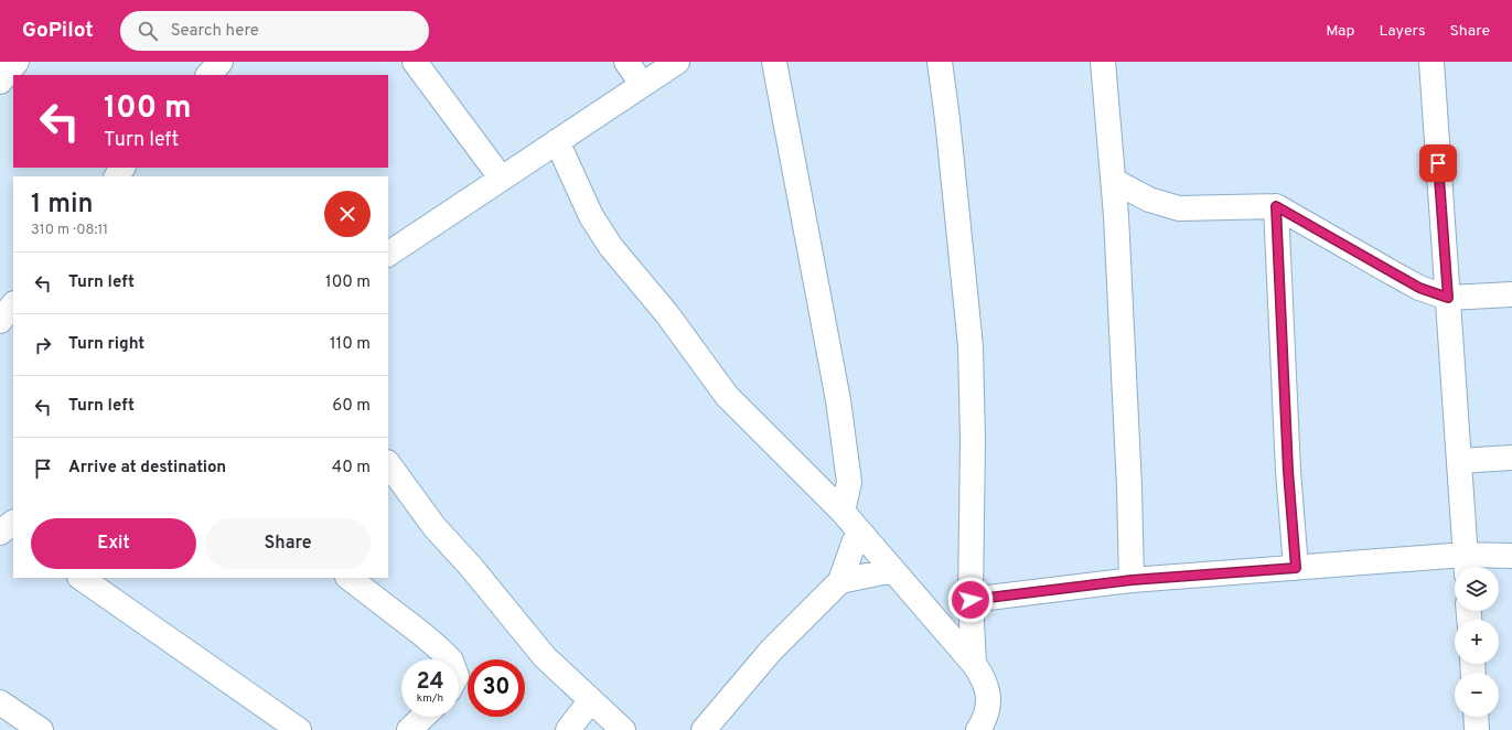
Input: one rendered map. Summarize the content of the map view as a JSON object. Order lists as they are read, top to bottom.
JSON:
{
  "page": {
    "header": "GoPilot",
    "search": "Search here",
    "nav": ["Map", "Layers", "Share"],
    "turn": ["100 m", "Turn left"],
    "heading": ["1 min", "310 m · 08:11"],
    "list": [
      {
        "name": "Turn left",
        "value": "100 m"
      },
      {
        "name": "Turn right",
        "value": "110 m"
      },
      {
        "name": "Turn left",
        "value": "60 m"
      },
      {
        "name": "Arrive at destination",
        "value": "40 m"
      }
    ],
    "buttons": ["Exit", "Share"],
    "map_buttons": ["+", "−"],
    "speed": "24 km/h",
    "limit": "30"
  }
}
